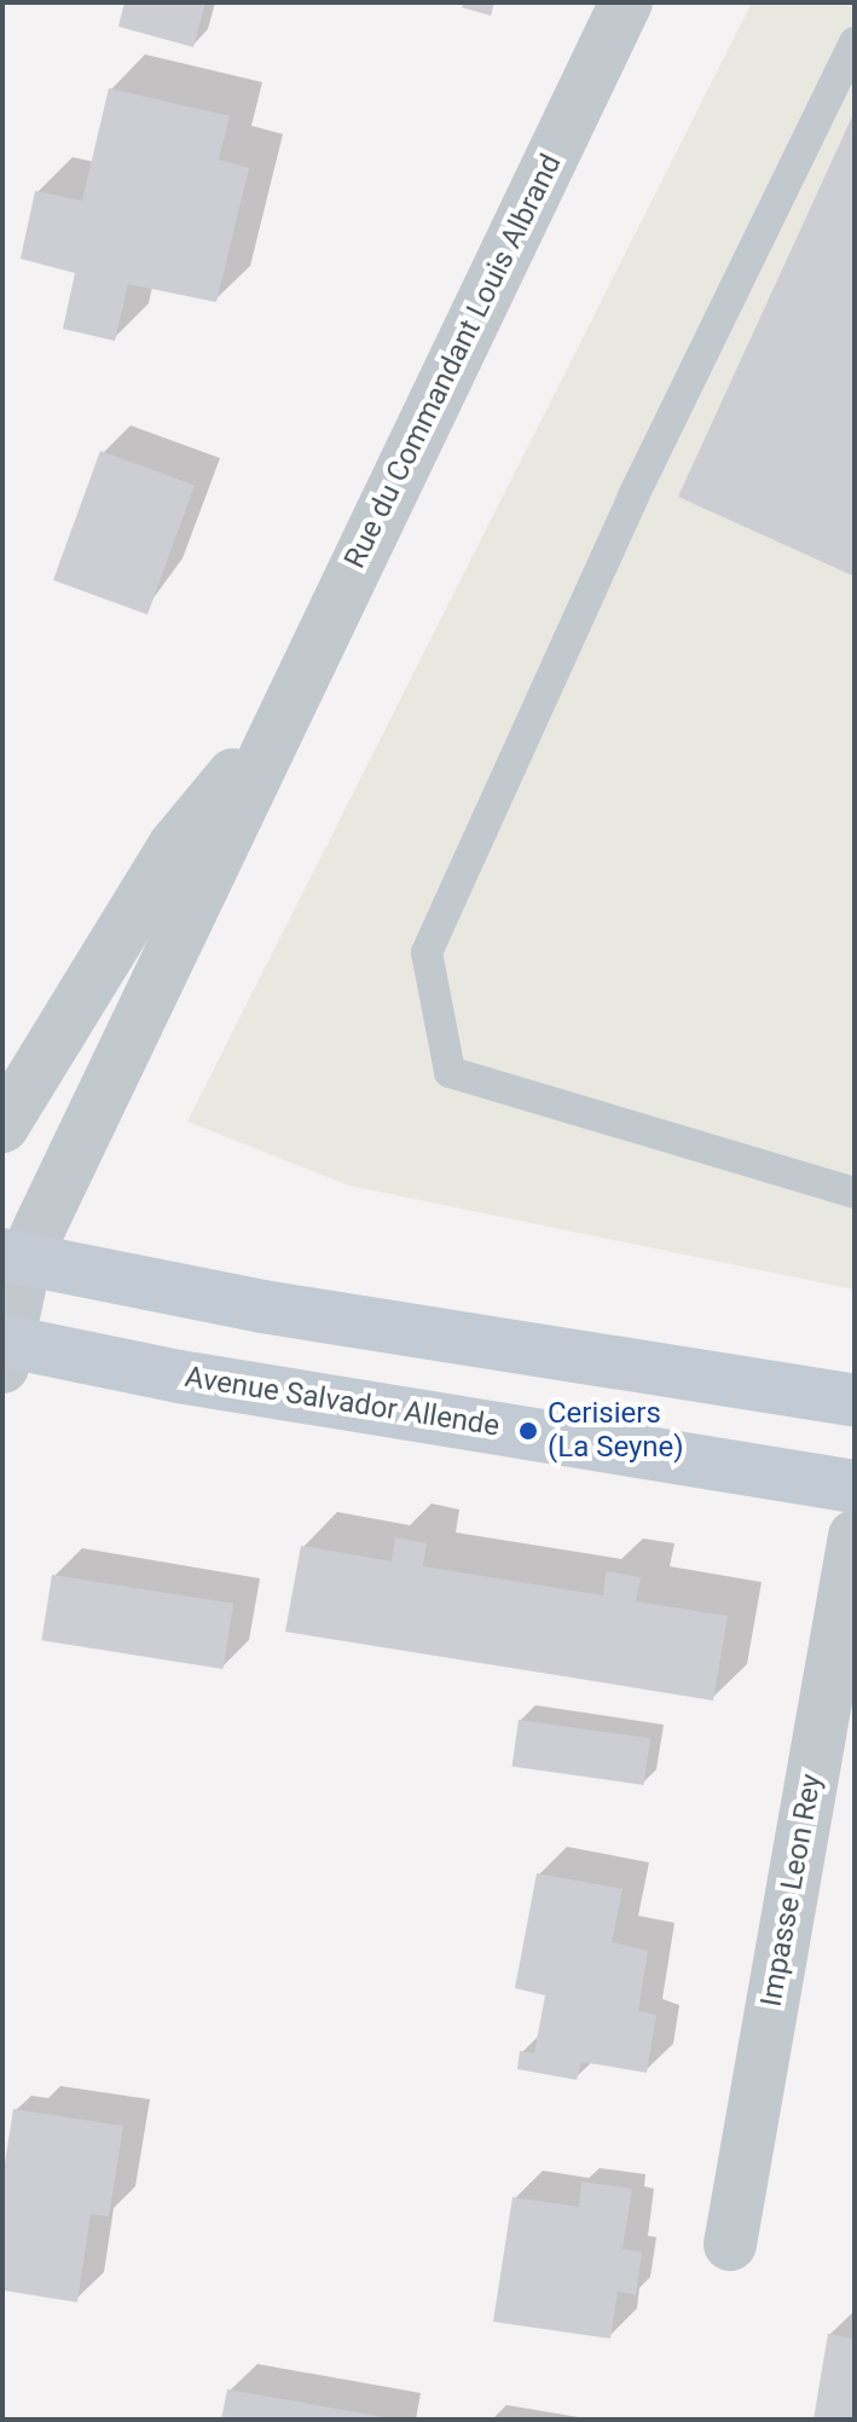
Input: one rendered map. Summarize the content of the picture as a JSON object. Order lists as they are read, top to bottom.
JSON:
{
  "streets": {
    "main road": ["Avenue Salvador Allende"],
    "street": ["Rue du Commandant Louis Albrand", "Impasse Leon Rey"]
  },
  "crossings": [
    ["Rue du Commandant Louis Albrand", "Avenue Salvador Allende"]
  ],
  "places": ["Cerisiers (La Seyne)"]
}
